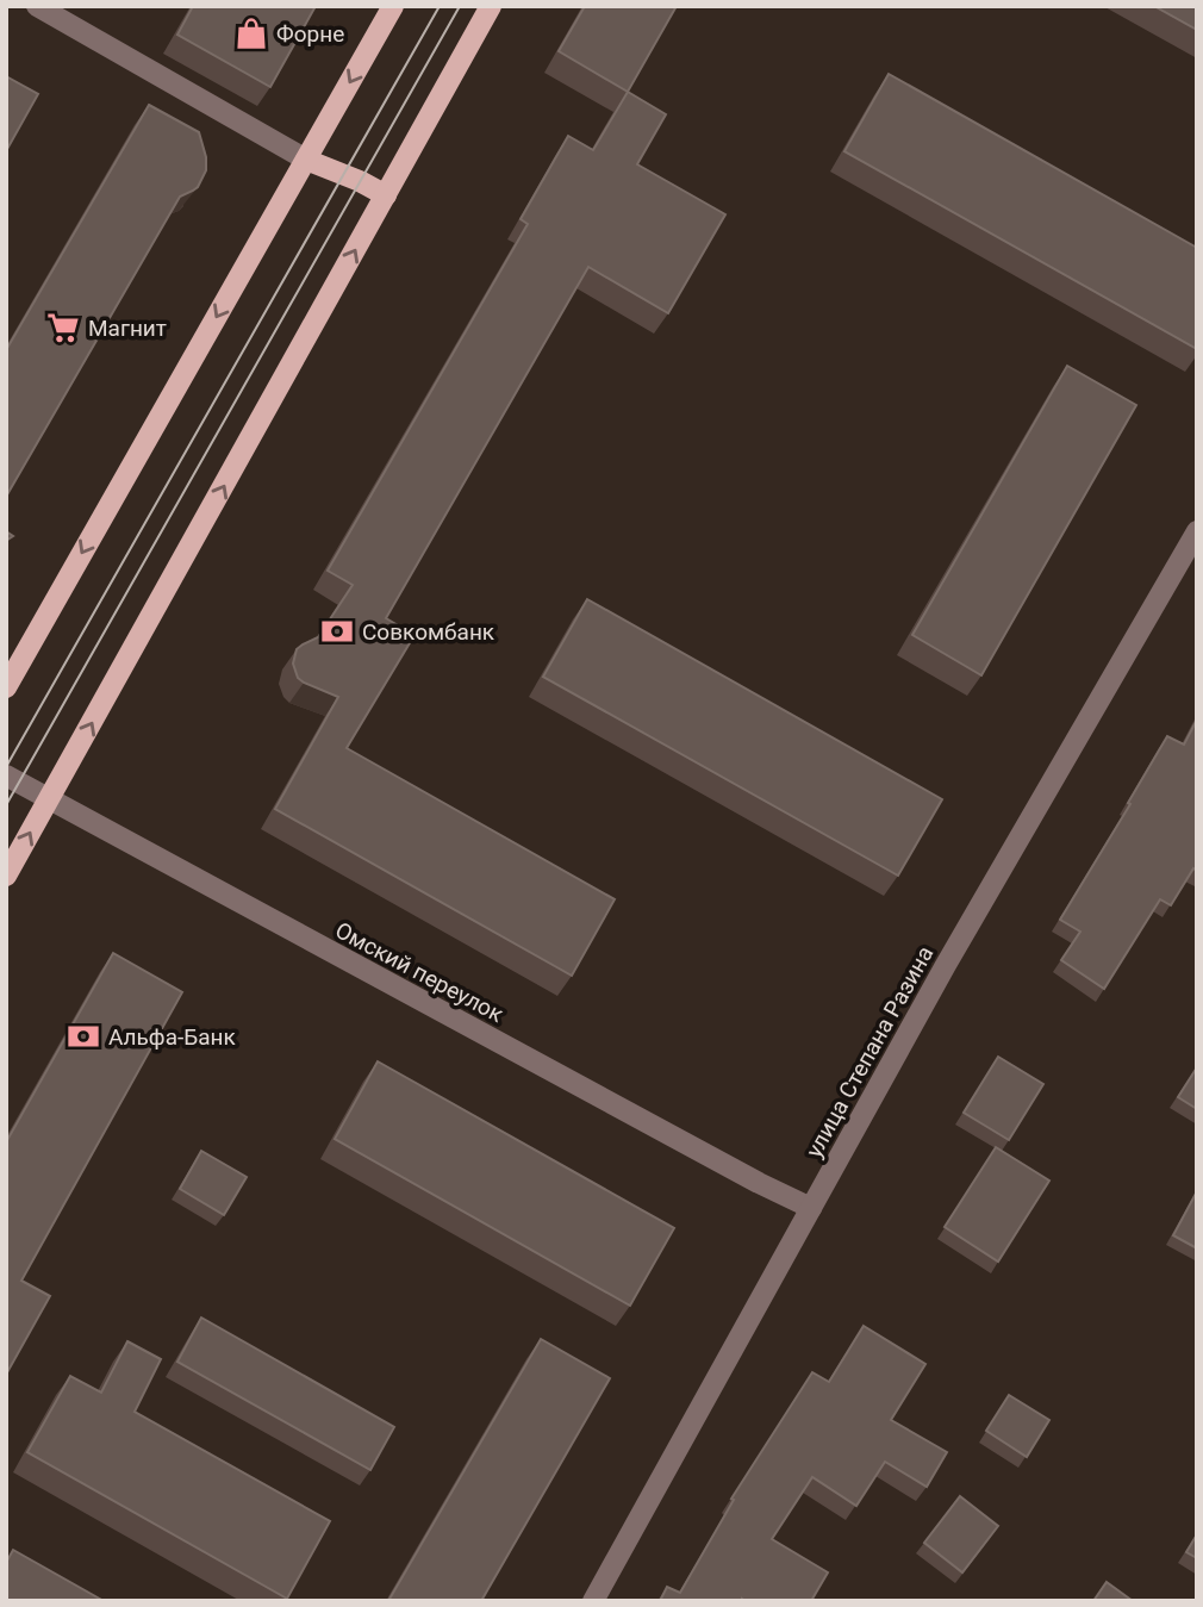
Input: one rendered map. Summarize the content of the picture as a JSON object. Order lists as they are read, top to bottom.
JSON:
{
  "streets": {
    "street": ["Омский переулок", "улица Степана Разина"]
  },
  "crossings": [
    ["Омский переулок", "улица Степана Разина"]
  ],
  "places": {
    "shop": ["Форне"],
    "supermarket": ["Магнит"],
    "bank": ["Совкомбанк", "Альфа-Банк"]
  }
}
